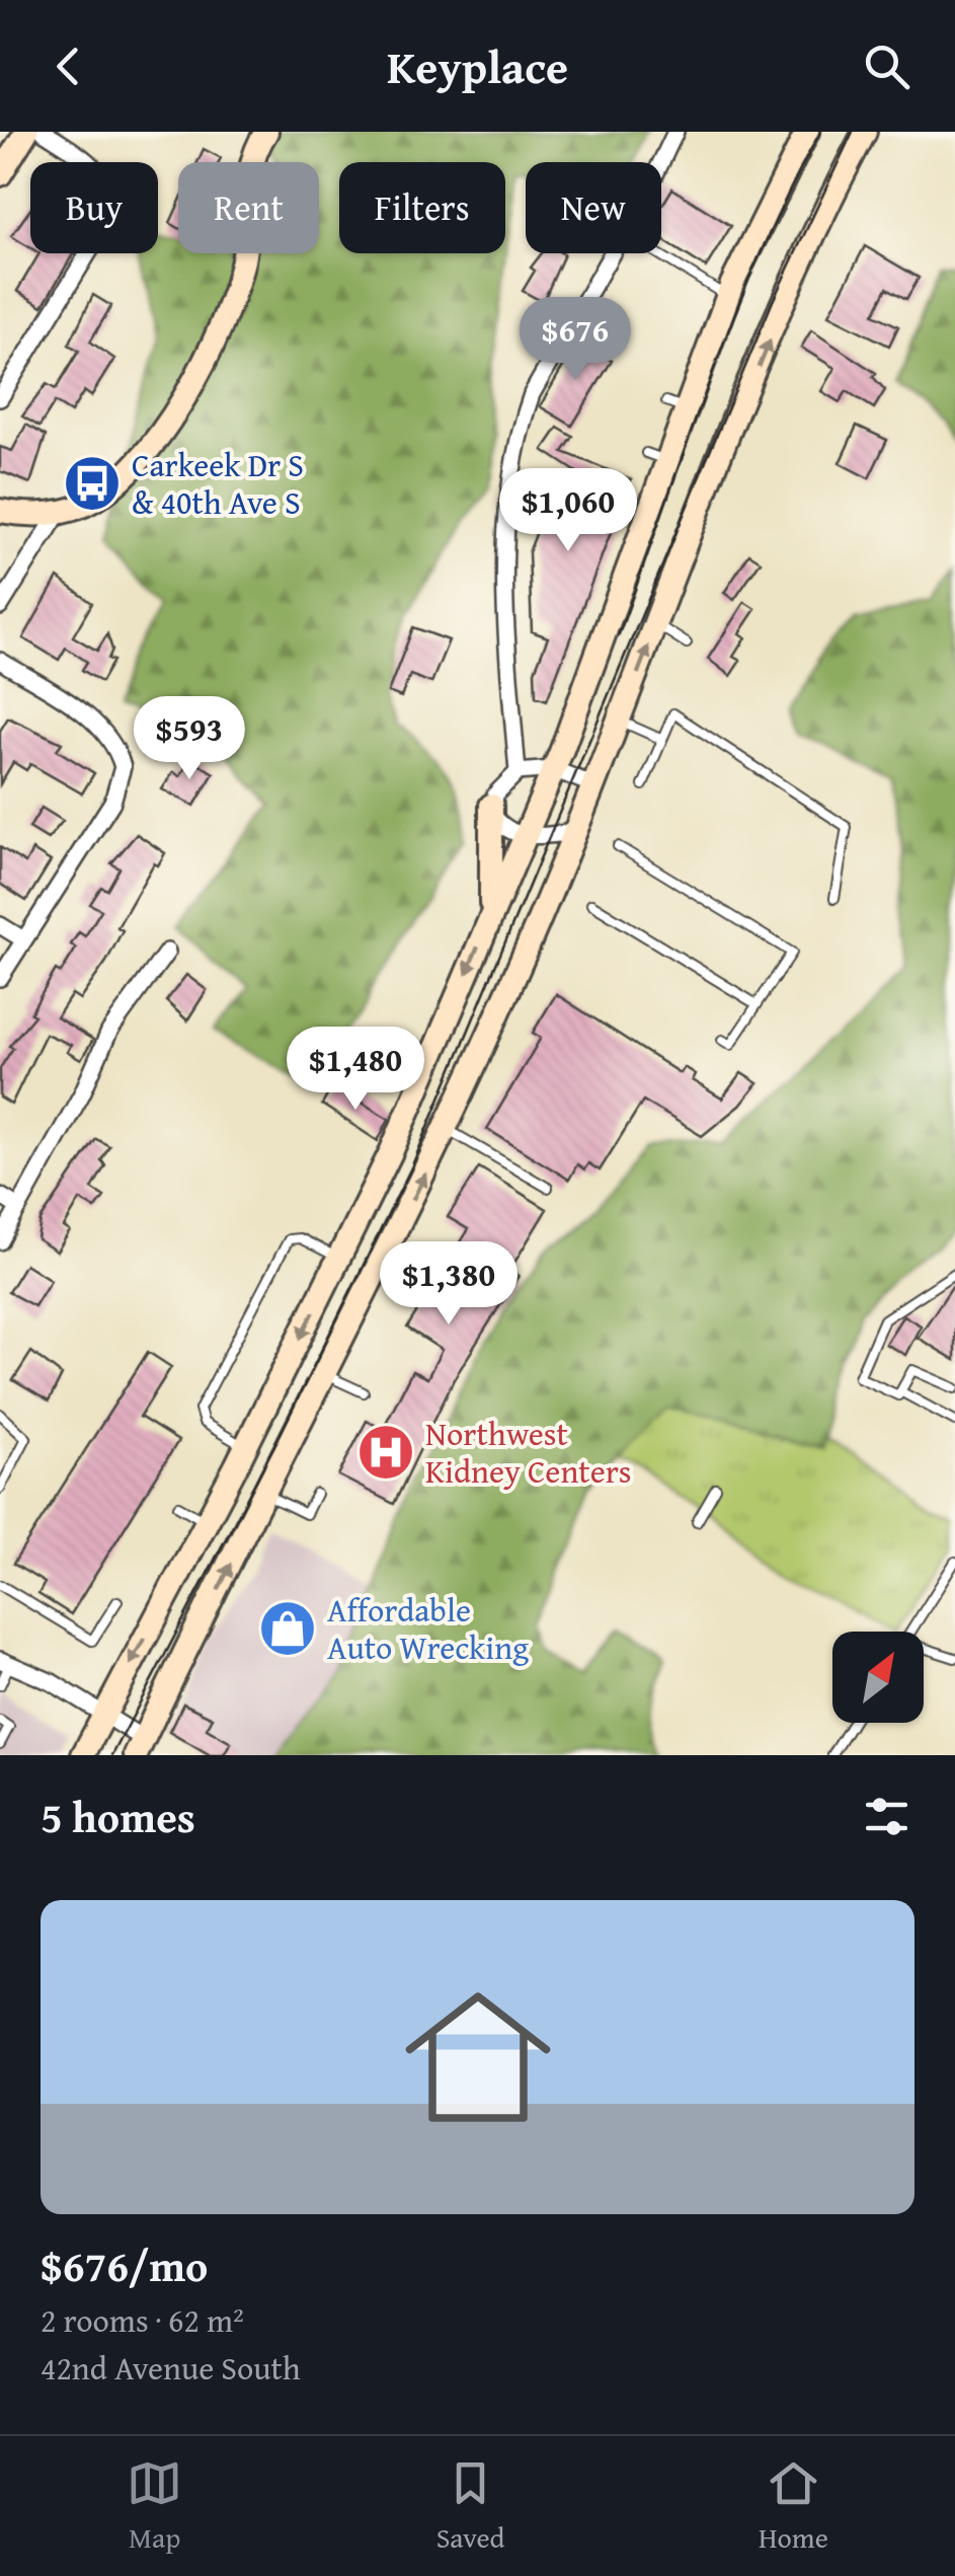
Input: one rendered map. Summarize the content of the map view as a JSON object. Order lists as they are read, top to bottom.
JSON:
{
  "places": {
    "bus stop": ["Carkeek Dr S & 40th Ave S"],
    "hospital": ["Northwest Kidney Centers"],
    "shop": ["Affordable Auto Wrecking"]
  },
  "north": "top right",
  "page": {
    "header": "Keyplace",
    "chip": [
      "Buy",
      "Rent",
      "Filters",
      "New"
    ],
    "price": [
      "$676",
      "$1,060",
      "$593",
      "$1,480",
      "$1,380"
    ],
    "heading": "5 homes",
    "list": [
      {
        "name": "$676/mo",
        "note": "2 rooms · 62 m² · 42nd Avenue South"
      }
    ],
    "tabs": ["Map", "Saved", "Home"]
  }
}
